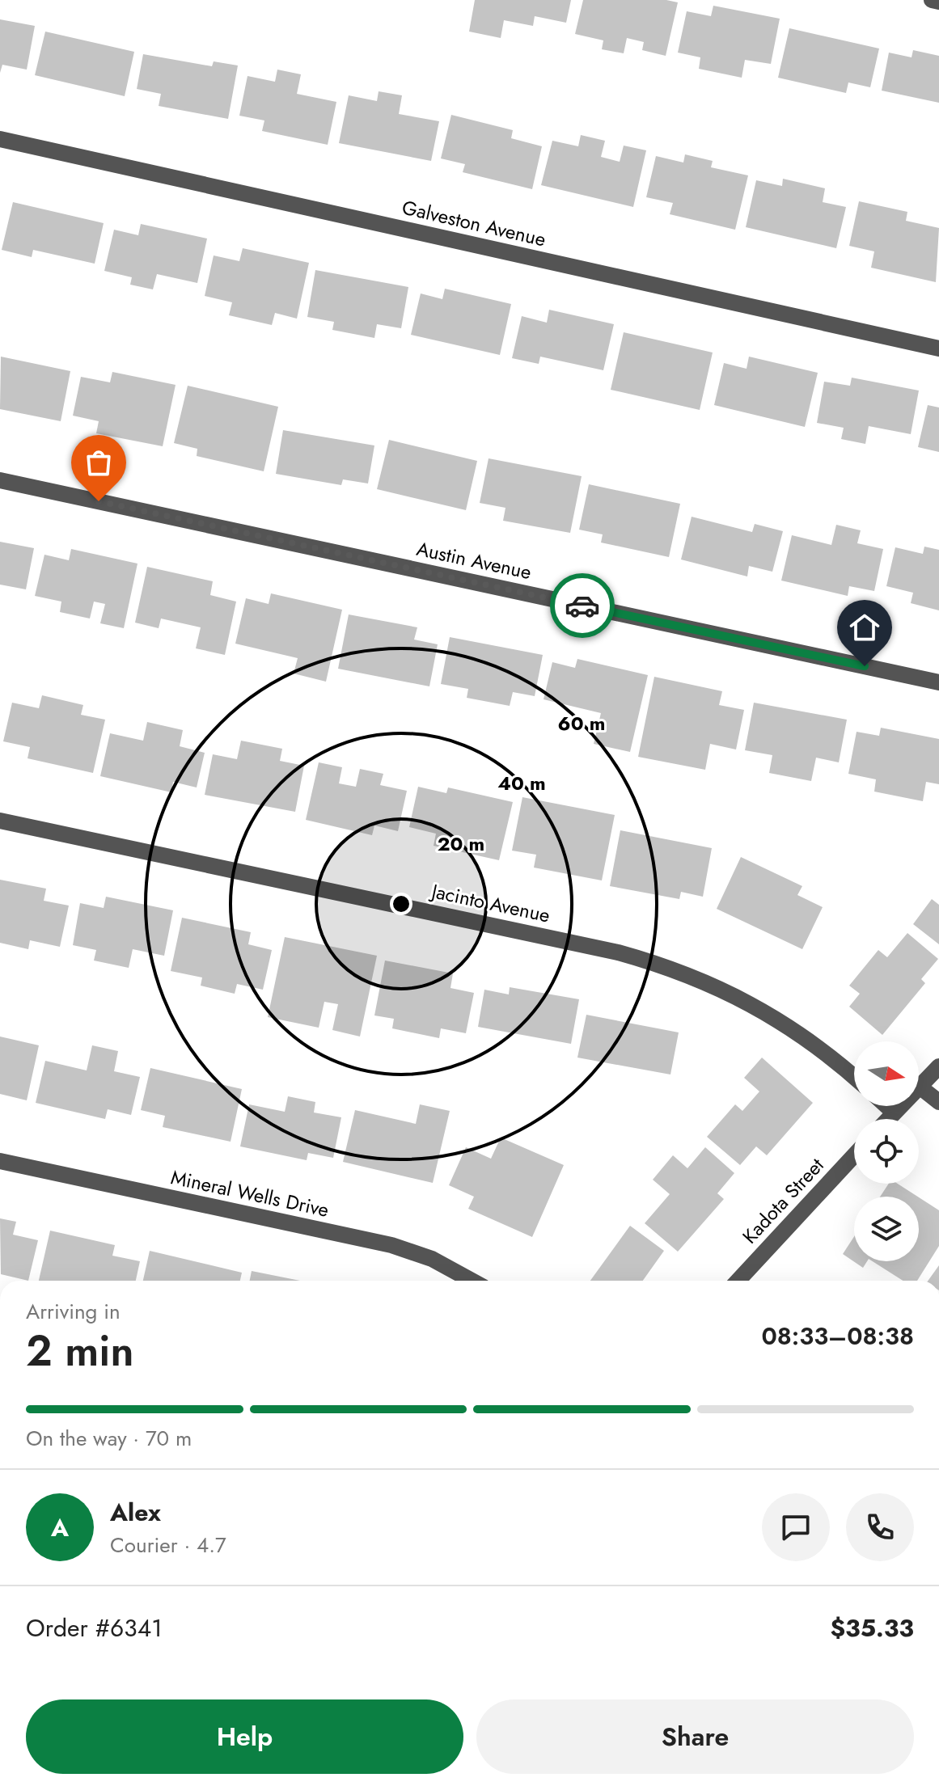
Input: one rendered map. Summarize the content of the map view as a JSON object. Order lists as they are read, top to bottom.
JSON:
{
  "streets": {
    "street": [
      "Galveston Avenue",
      "Austin Avenue",
      "Jacinto Avenue",
      "Mineral Wells Drive",
      "Kadota Street"
    ]
  },
  "north": "right",
  "page": {
    "heading": ["2 min", "Arriving in", "08:33–08:38"],
    "panel": [
      "Alex",
      "Courier · 4.7",
      "Order #6341",
      "$35.33"
    ],
    "bar": "On the way · 70 m",
    "round": "A",
    "buttons": ["Help", "Share"]
  },
  "rings": ["60 m", "40 m", "20 m"]
}
